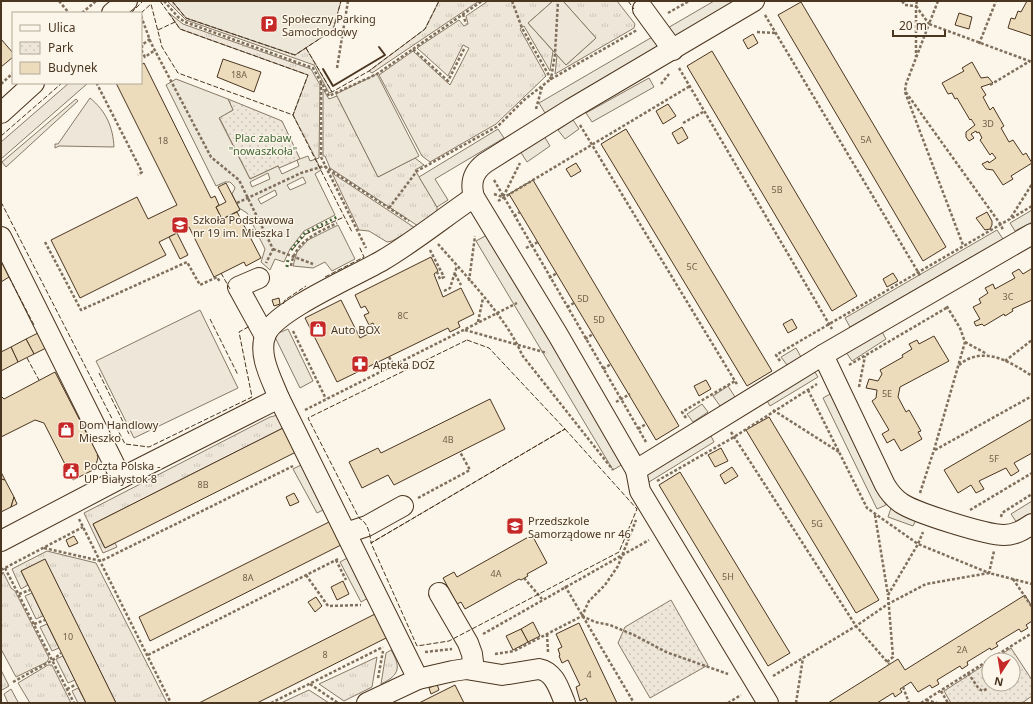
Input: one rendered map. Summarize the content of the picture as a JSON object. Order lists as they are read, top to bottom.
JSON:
{
  "parks": ["Plac zabaw \"nowaszkoła\""],
  "places": {
    "parking": ["Społeczny Parking Samochodowy"],
    "school or university": ["Szkoła Podstawowa nr 19 im. Mieszka I", "Przedszkole Samorządowe nr 46"],
    "shop": ["Auto BOX", "Dom Handlowy Mieszko"],
    "pharmacy": ["Apteka DOZ"],
    "public building": ["Poczta Polska - UP Białystok 8"]
  },
  "house_numbers": [
    "18A",
    "3D",
    "5A",
    "18",
    "5B",
    "5C",
    "3C",
    "5D",
    "8C",
    "5D",
    "5E",
    "4B",
    "5F",
    "8B",
    "5G",
    "4A",
    "5H",
    "8A",
    "10",
    "2A",
    "8",
    "4"
  ],
  "legend": ["Ulica", "Park", "Budynek"],
  "scale_bar": "20 m",
  "north": "bottom"
}
